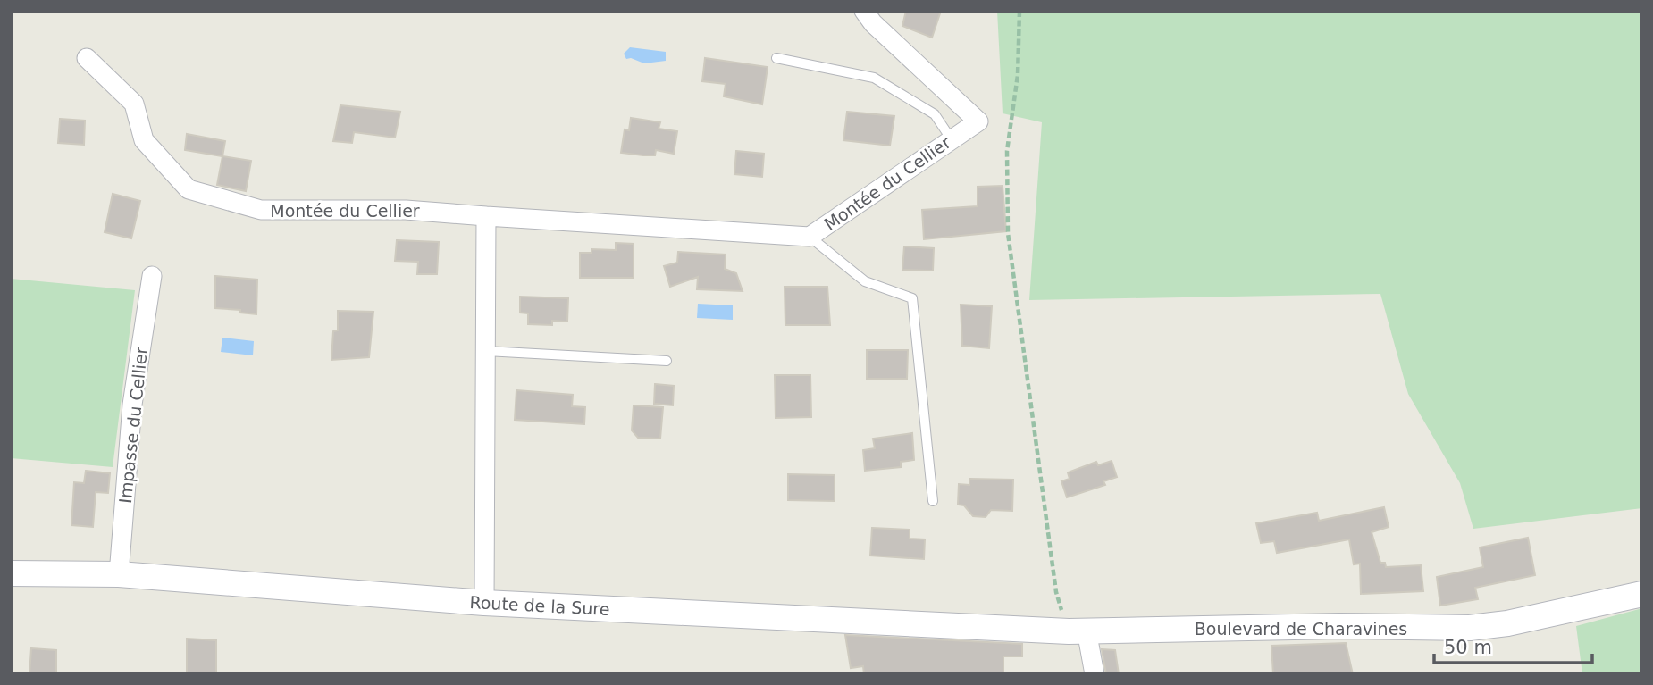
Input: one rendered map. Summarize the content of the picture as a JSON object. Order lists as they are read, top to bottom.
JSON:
{
  "streets": {
    "main road": ["Route de la Sure", "Boulevard de Charavines"],
    "street": ["Montée du Cellier", "Impasse du Cellier"]
  },
  "crossings": [
    ["Impasse du Cellier", "Route de la Sure"],
    ["Route de la Sure", "Boulevard de Charavines"]
  ],
  "scale_bar": "50 m"
}
